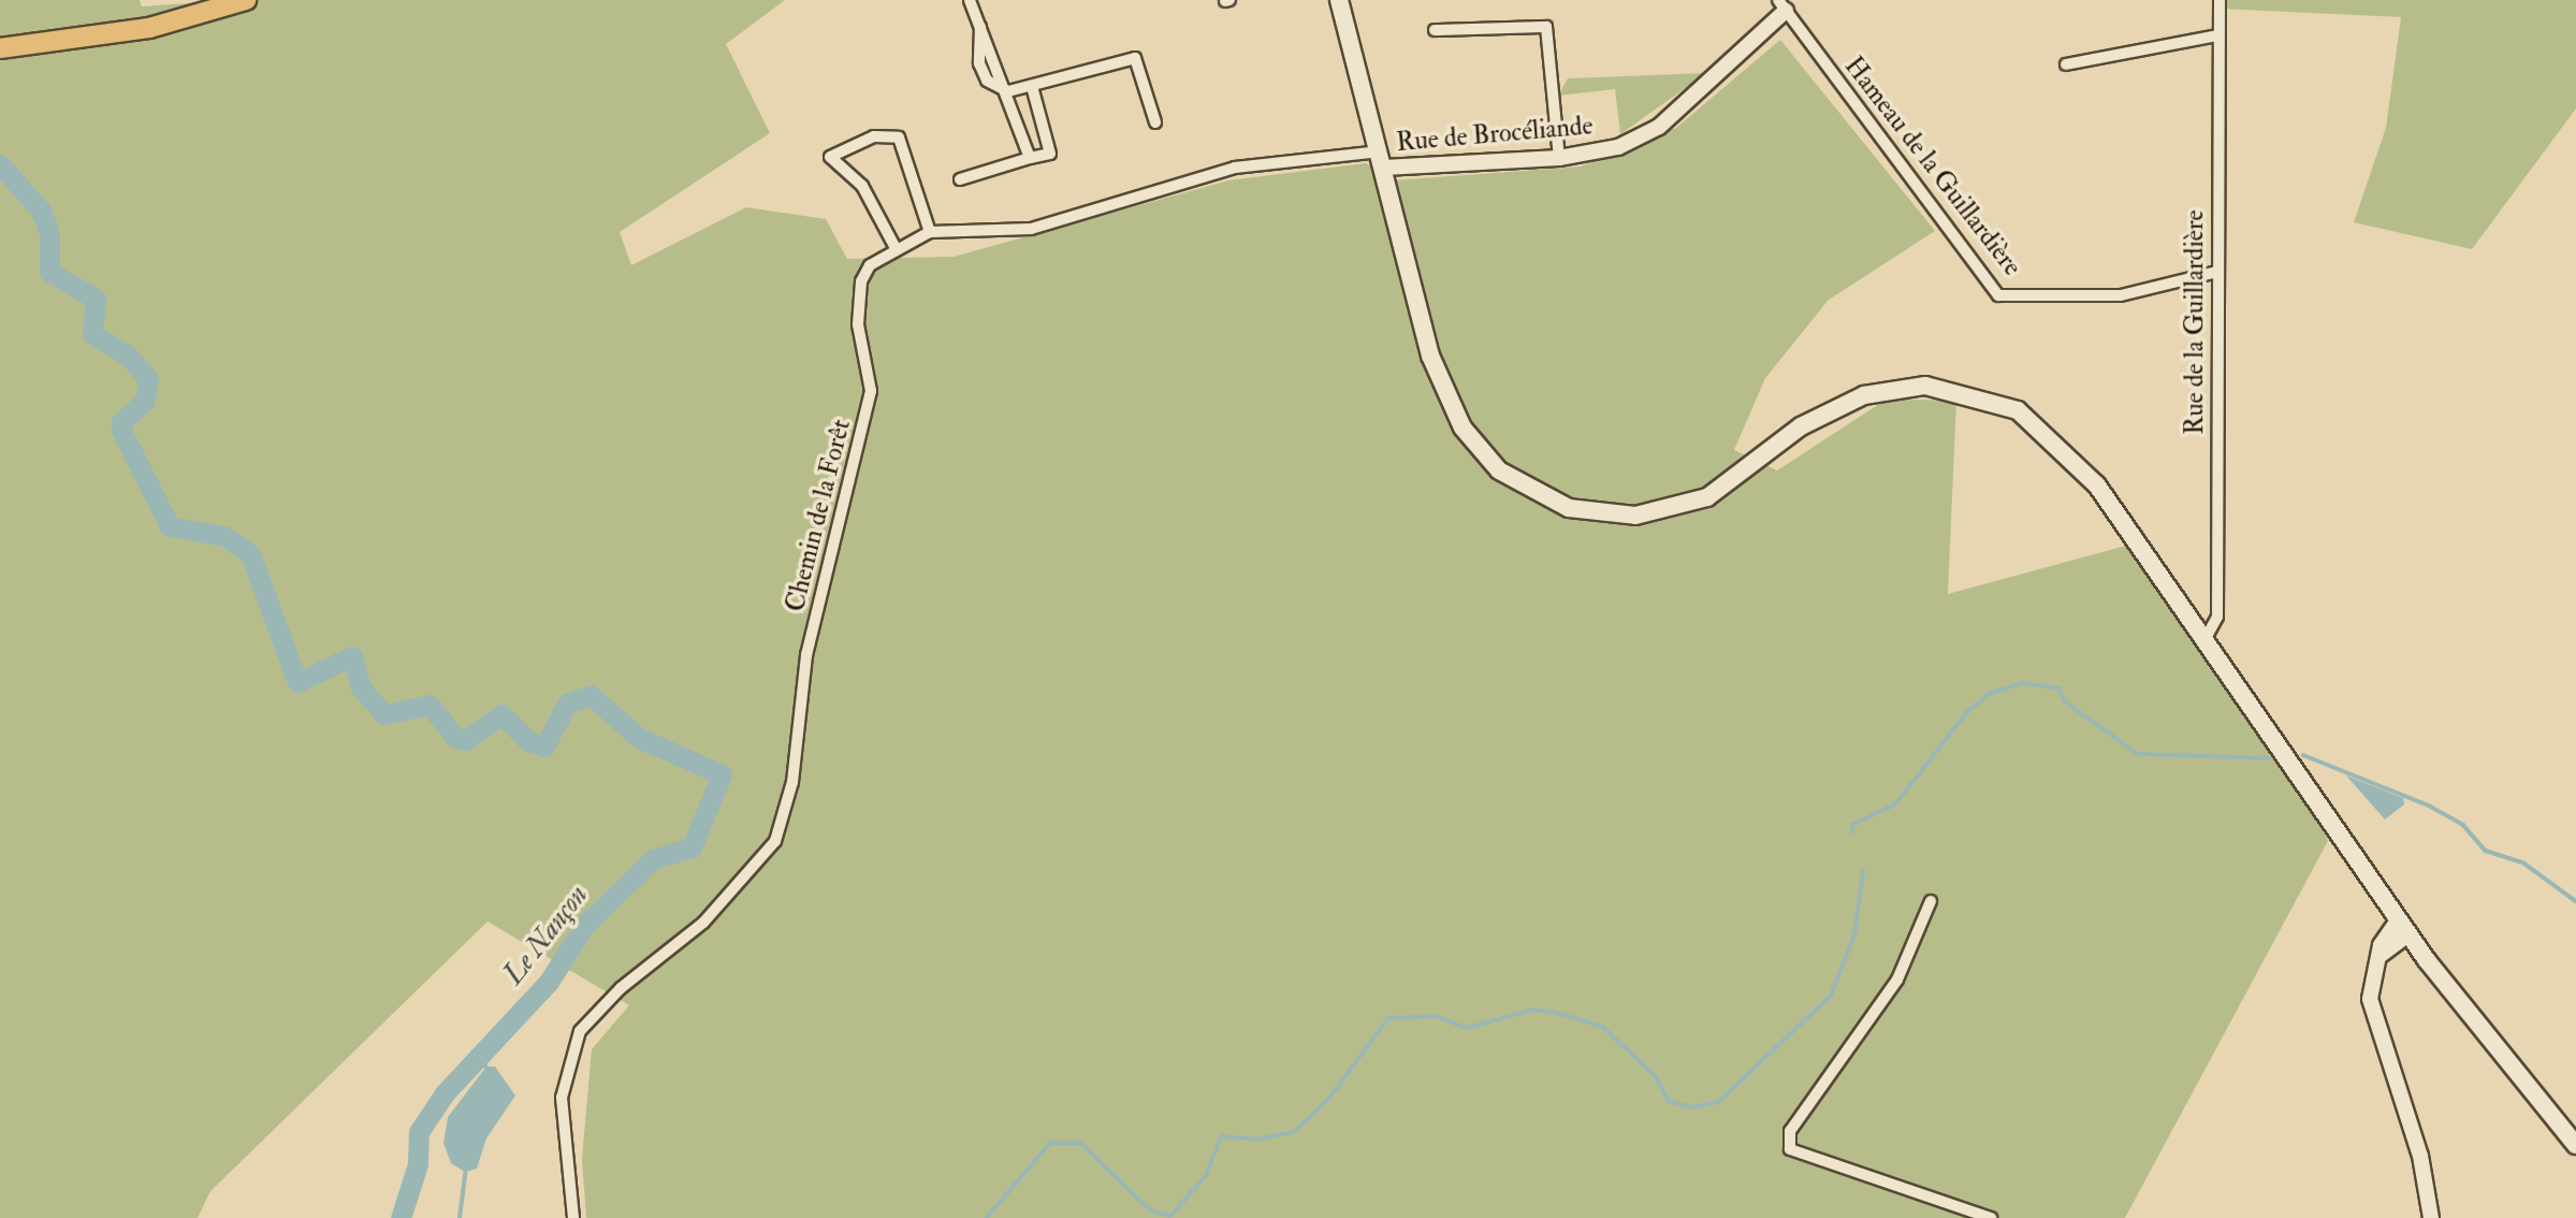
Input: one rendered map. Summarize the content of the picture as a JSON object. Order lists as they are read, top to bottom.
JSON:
{
  "streets": {
    "street": [
      "Rue de Brocéliande",
      "Hameau de la Guillardière",
      "Rue de la Guillardière",
      "Chemin de la Forêt"
    ]
  },
  "crossings": [
    ["Rue de Brocéliande", "Hameau de la Guillardière"],
    ["Rue de Brocéliande", "Chemin de la Forêt"],
    ["Hameau de la Guillardière", "Rue de la Guillardière"]
  ],
  "water": ["Le Nançon"]
}
